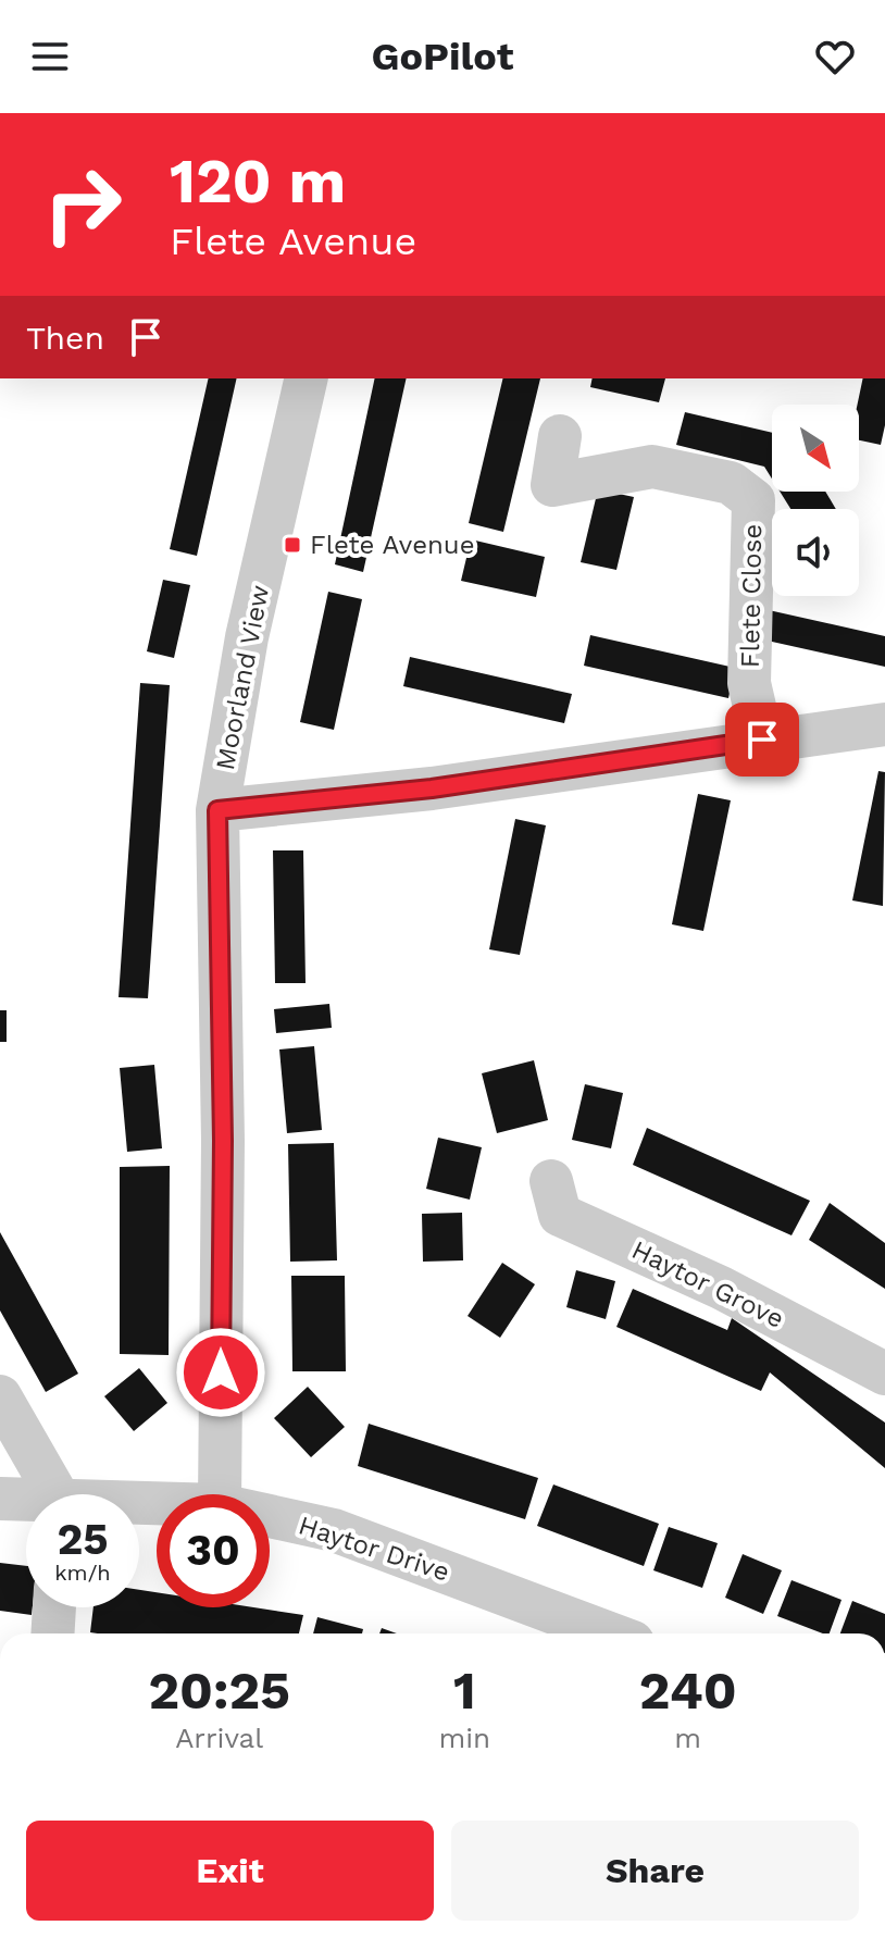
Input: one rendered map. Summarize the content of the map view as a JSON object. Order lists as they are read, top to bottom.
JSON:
{
  "streets": {
    "street": [
      "Flete Close",
      "Moorland View",
      "Haytor Grove",
      "Haytor Drive"
    ]
  },
  "places": {
    "transit": ["Flete Avenue"]
  },
  "north": "bottom right",
  "page": {
    "header": "GoPilot",
    "turn": ["120 m", "Flete Avenue"],
    "then": "Then",
    "speed": "25 km/h",
    "limit": "30",
    "eta": [
      "20:25",
      "Arrival",
      "1",
      "min",
      "240",
      "m"
    ],
    "buttons": ["Exit", "Share"]
  }
}
